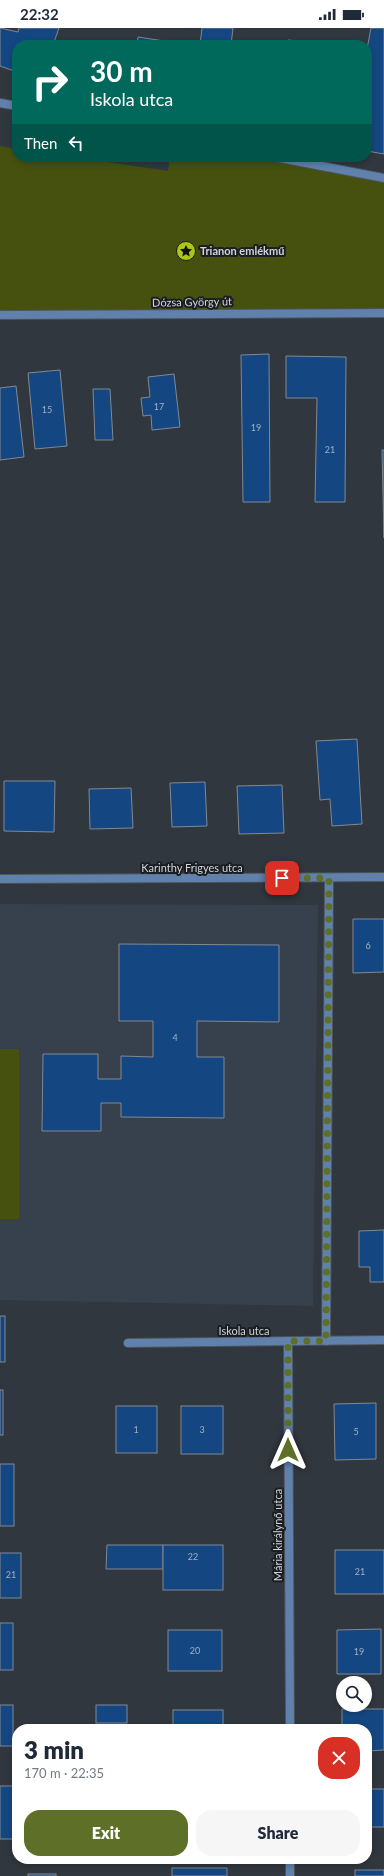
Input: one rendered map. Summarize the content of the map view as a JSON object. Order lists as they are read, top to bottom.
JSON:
{
  "streets": {
    "street": [
      "Dózsa György út",
      "Karinthy Frigyes utca",
      "Iskola utca",
      "Mária királynő utca"
    ]
  },
  "crossings": [
    ["Iskola utca", "Mária királynő utca"]
  ],
  "places": {
    "place": ["Trianon emlékmű"]
  },
  "house_numbers": [
    "17",
    "15",
    "19",
    "21",
    "6",
    "4",
    "1",
    "3",
    "5",
    "22",
    "21",
    "21",
    "20",
    "19"
  ],
  "page": {
    "status": "22:32",
    "turn": ["30 m", "Iskola utca"],
    "then": "Then",
    "heading": ["3 min", "170 m · 22:35"],
    "buttons": ["Exit", "Share"]
  }
}
